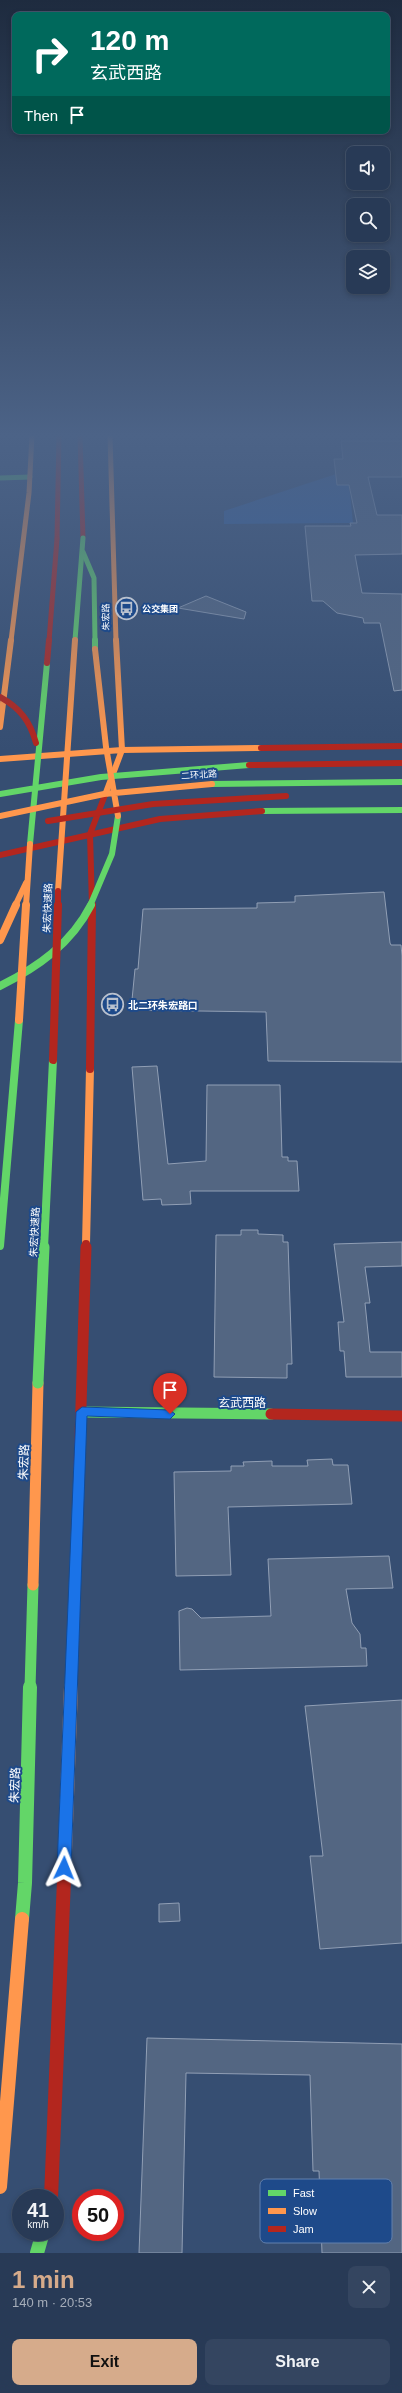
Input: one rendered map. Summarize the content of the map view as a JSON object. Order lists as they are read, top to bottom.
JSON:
{
  "streets": {
    "main road": [
      "朱宏路",
      "二环北路",
      "朱宏快速路",
      "玄武西路"
    ]
  },
  "crossings": [
    ["朱宏路", "朱宏快速路"]
  ],
  "places": {
    "bus stop": ["公交集团", "北二环朱宏路口"]
  },
  "legend": ["Fast", "Slow", "Jam"],
  "page": {
    "turn": ["120 m", "玄武西路"],
    "then": "Then",
    "speed": "41 km/h",
    "limit": "50",
    "heading": ["1 min", "140 m · 20:53"],
    "buttons": ["Exit", "Share"]
  }
}
